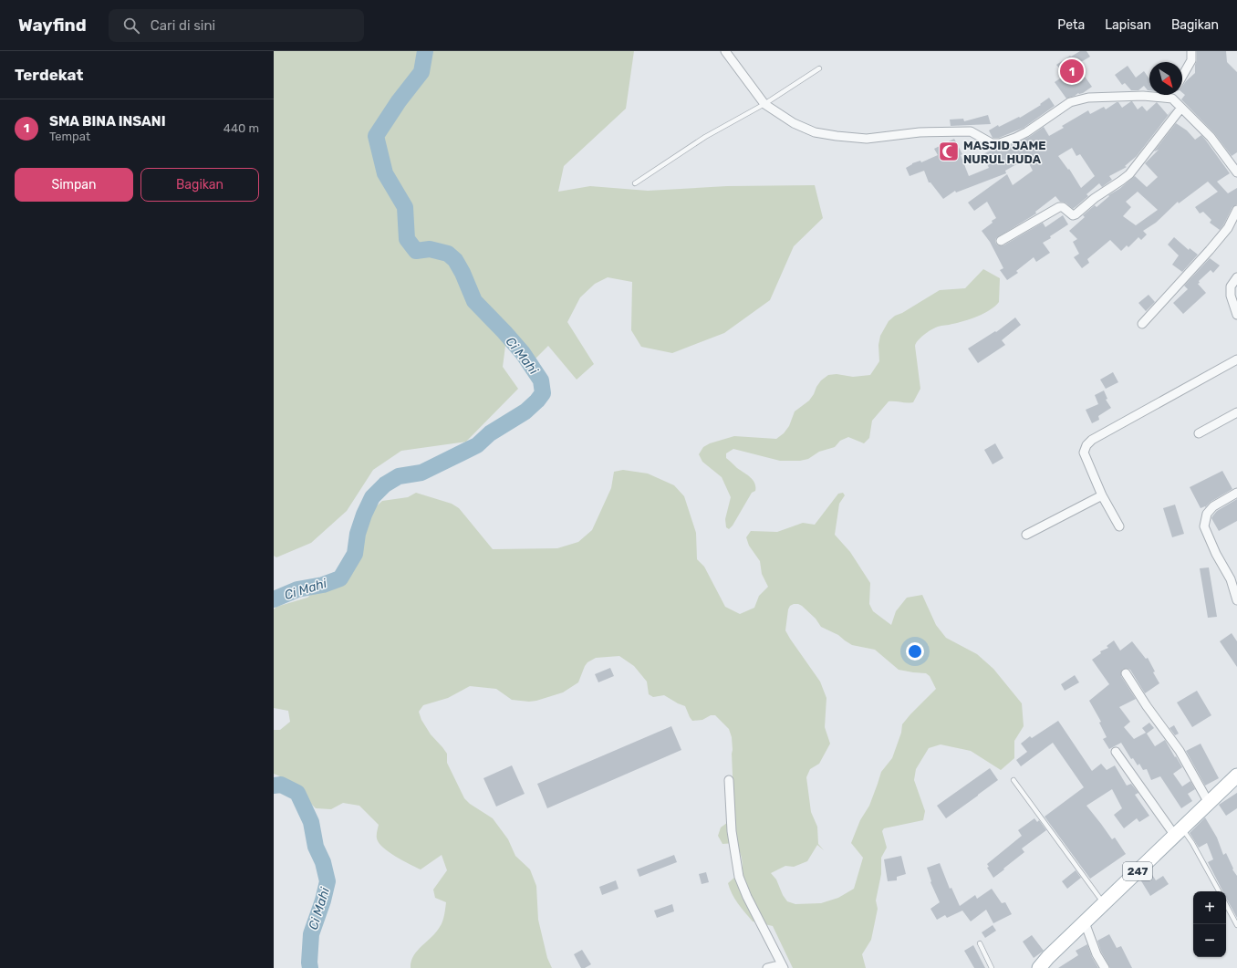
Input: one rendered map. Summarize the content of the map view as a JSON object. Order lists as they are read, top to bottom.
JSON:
{
  "streets": {
    "main road": ["247"]
  },
  "water": ["Ci Mahi"],
  "places": {
    "mosque": ["MASJID JAME NURUL HUDA"]
  },
  "north": "bottom right",
  "page": {
    "header": "Wayfind",
    "search": "Cari di sini",
    "nav": ["Peta", "Lapisan", "Bagikan"],
    "heading": "Terdekat",
    "pins": "1",
    "list": [
      {
        "mark": "1",
        "name": "SMA BINA INSANI",
        "note": "Tempat",
        "value": "440 m"
      }
    ],
    "buttons": ["Simpan", "Bagikan"],
    "map_buttons": ["+", "−"]
  }
}
